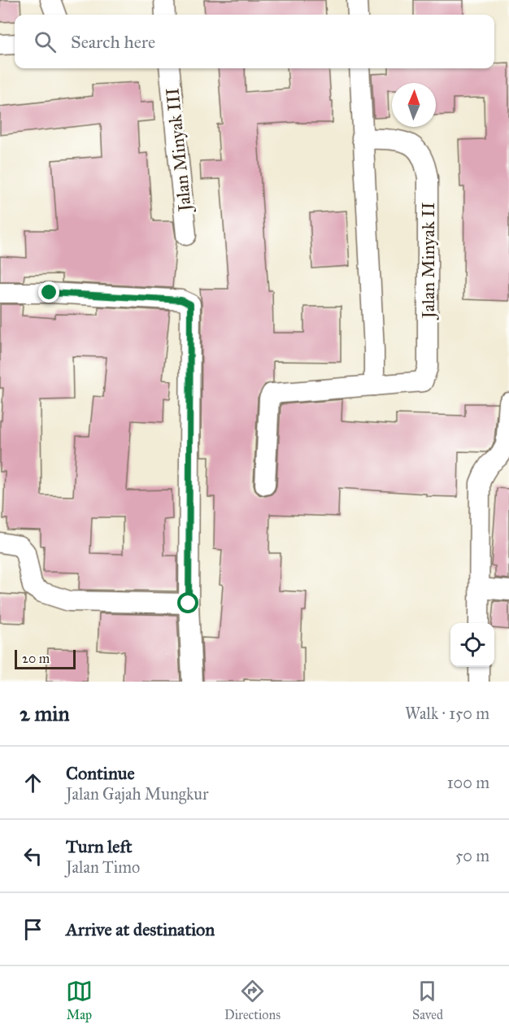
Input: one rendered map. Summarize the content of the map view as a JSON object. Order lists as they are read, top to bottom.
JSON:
{
  "streets": {
    "street": ["Jalan Minyak III", "Jalan Minyak II"]
  },
  "scale_bar": "20 m",
  "north": "top",
  "page": {
    "search": "Search here",
    "scale": "20 m",
    "heading": ["2 min", "Walk · 150 m"],
    "list": [
      ["Continue", "Jalan Gajah Mungkur", "100 m"],
      ["Turn left", "Jalan Timo", "50 m"],
      "Arrive at destination"
    ],
    "nav": ["Map", "Directions", "Saved"]
  }
}
